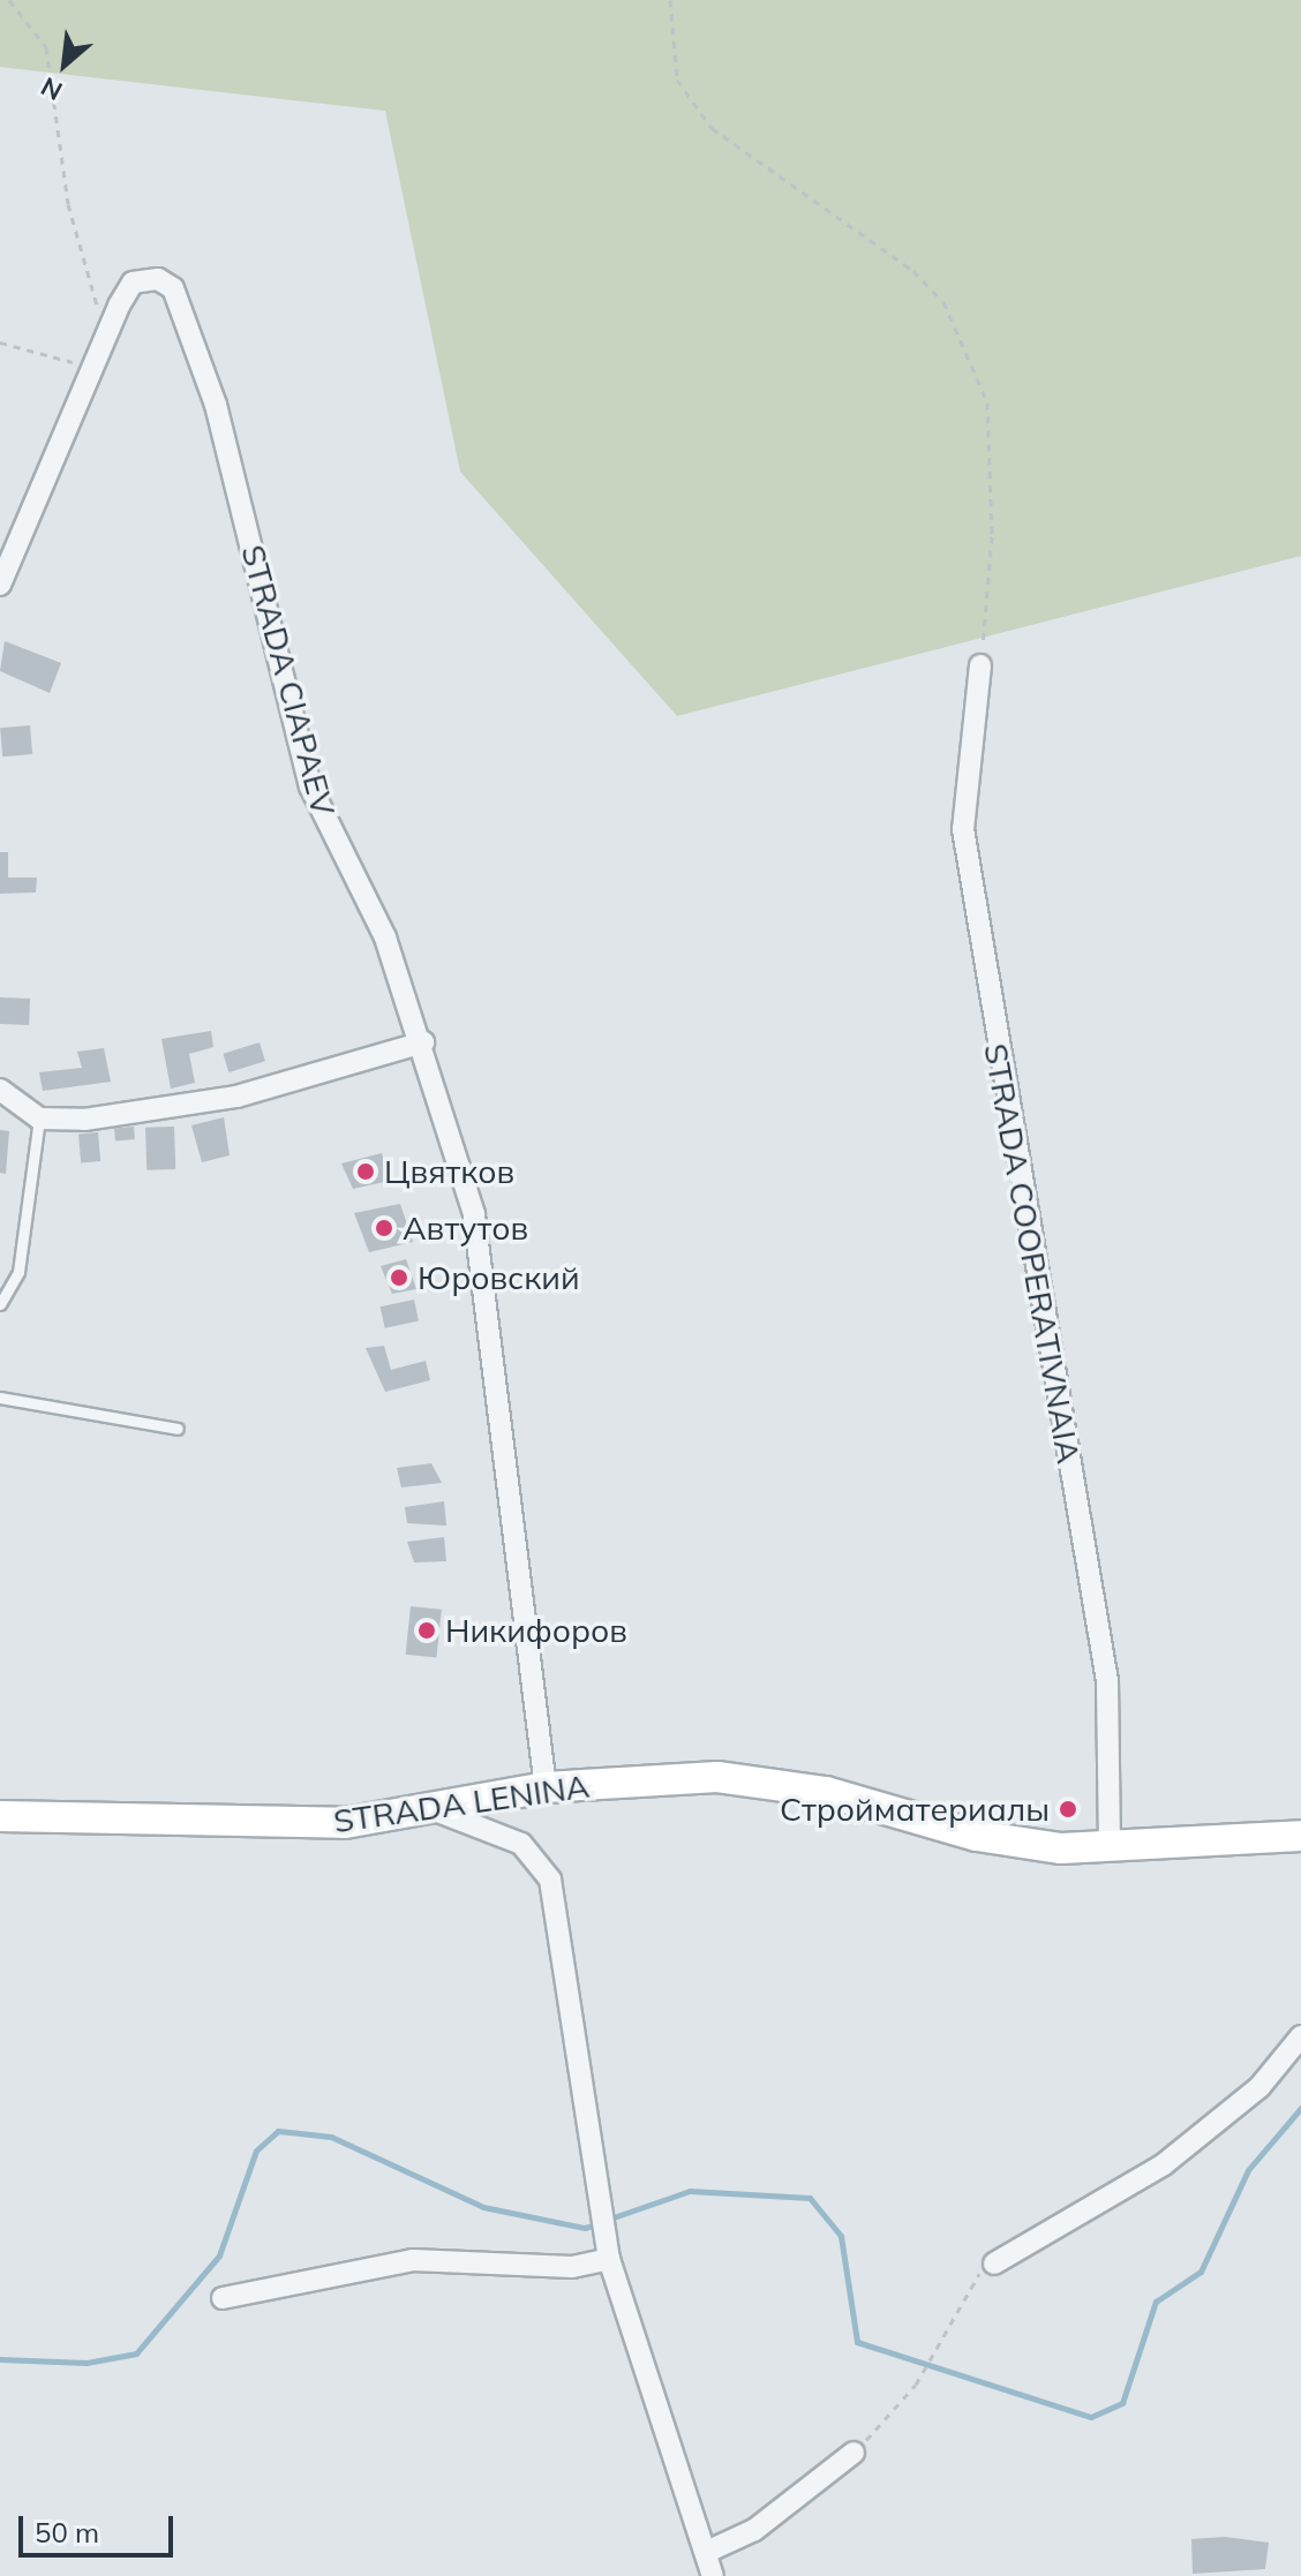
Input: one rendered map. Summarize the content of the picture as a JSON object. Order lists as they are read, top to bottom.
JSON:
{
  "streets": {
    "street": ["STRADA CIAPAEV", "STRADA COOPERATIVNAIA", "STRADA LENINA"]
  },
  "crossings": [
    ["STRADA CIAPAEV", "STRADA LENINA"],
    ["STRADA COOPERATIVNAIA", "STRADA LENINA"]
  ],
  "places": [
    "Цвятков",
    "Автутов",
    "Юровский",
    "Никифоров",
    "Стройматериалы"
  ],
  "scale_bar": "50 m",
  "north": "bottom left"
}
